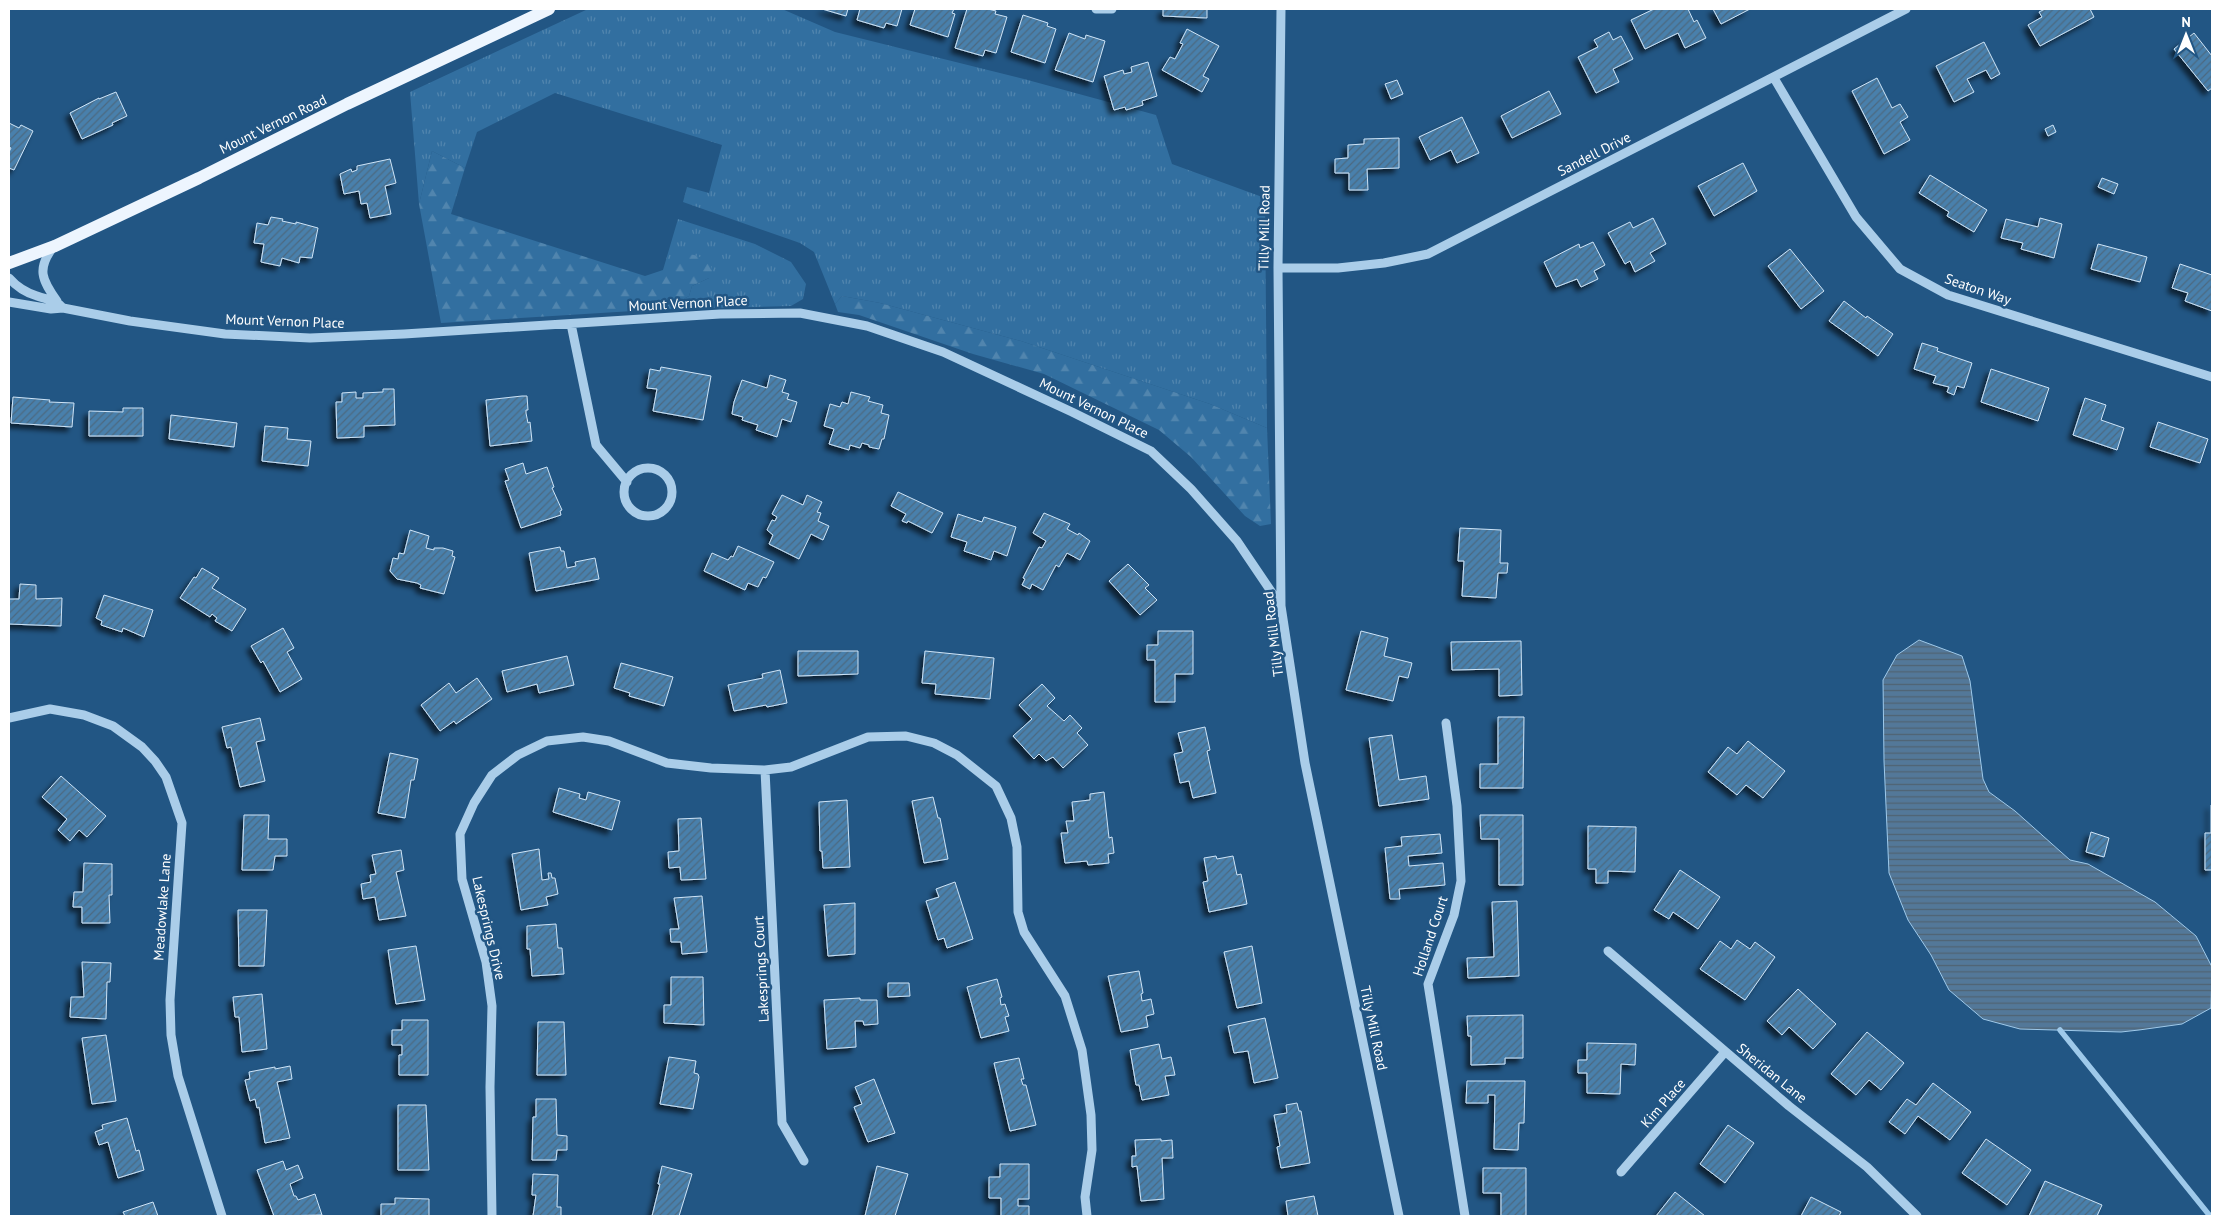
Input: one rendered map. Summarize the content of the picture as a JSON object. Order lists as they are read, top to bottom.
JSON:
{
  "streets": {
    "main road": ["Mount Vernon Road"],
    "street": [
      "Sandell Drive",
      "Tilly Mill Road",
      "Seaton Way",
      "Mount Vernon Place",
      "Meadowlake Lane",
      "Lakesprings Drive",
      "Holland Court",
      "Lakesprings Court",
      "Sheridan Lane",
      "Kim Place"
    ]
  },
  "crossings": [
    ["Sandell Drive", "Tilly Mill Road"],
    ["Sandell Drive", "Seaton Way"],
    ["Tilly Mill Road", "Mount Vernon Place"],
    ["Lakesprings Drive", "Lakesprings Court"],
    ["Sheridan Lane", "Kim Place"]
  ],
  "north": "top"
}
